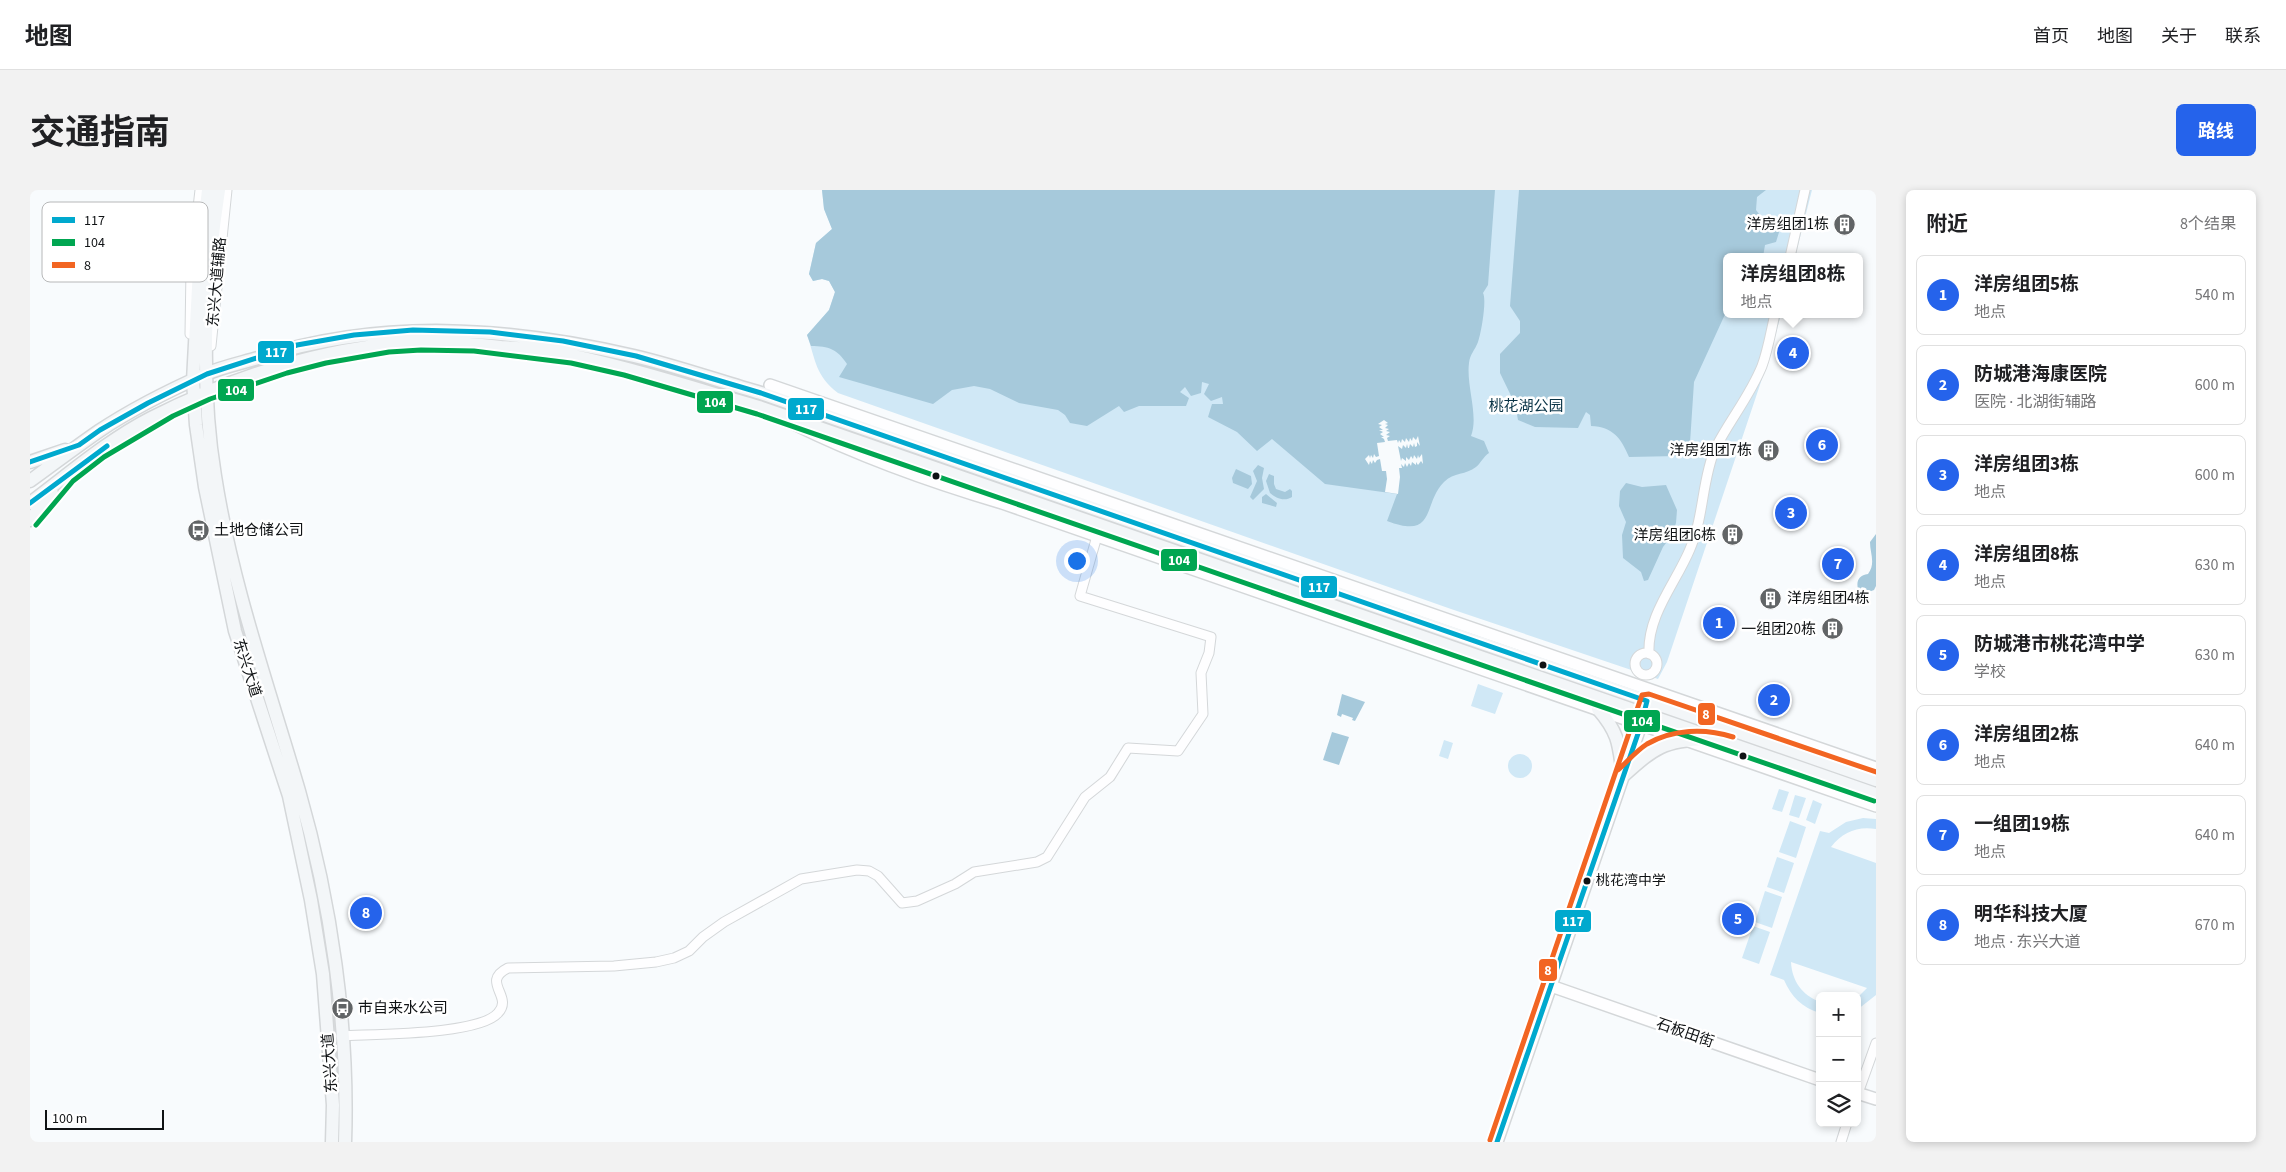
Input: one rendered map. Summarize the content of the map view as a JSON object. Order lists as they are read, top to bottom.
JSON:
{
  "streets": {
    "main road": ["东兴大道"],
    "street": ["东兴大道辅路", "石板田街"]
  },
  "crossings": [
    ["东兴大道辅路", "东兴大道"]
  ],
  "parks": ["桃花湖公园"],
  "places": {
    "building": [
      "洋房组团1栋",
      "洋房组团7栋",
      "洋房组团6栋",
      "洋房组团4栋",
      "一组团20栋"
    ],
    "bus stop": ["土地仓储公司", "巿自来水公司"],
    "other": ["桃花湾中学"]
  },
  "lines": ["transit line 117", "transit line 104", "transit line 8"],
  "legend": ["117", "104", "8"],
  "scale_bar": "100 m",
  "page": {
    "header": "地图",
    "nav": [
      "首页",
      "地图",
      "关于",
      "联系"
    ],
    "title": "交通指南",
    "buttons": "路线",
    "heading": ["附近", "8个结果"],
    "popup": ["洋房组团8栋", "地点"],
    "list": [
      {
        "mark": "1",
        "name": "洋房组团5栋",
        "note": "地点",
        "value": "540 m"
      },
      {
        "mark": "2",
        "name": "防城港海康医院",
        "note": "医院 · 北湖街辅路",
        "value": "600 m"
      },
      {
        "mark": "3",
        "name": "洋房组团3栋",
        "note": "地点",
        "value": "600 m"
      },
      {
        "mark": "4",
        "name": "洋房组团8栋",
        "note": "地点",
        "value": "630 m"
      },
      {
        "mark": "5",
        "name": "防城港市桃花湾中学",
        "note": "学校",
        "value": "630 m"
      },
      {
        "mark": "6",
        "name": "洋房组团2栋",
        "note": "地点",
        "value": "640 m"
      },
      {
        "mark": "7",
        "name": "一组团19栋",
        "note": "地点",
        "value": "640 m"
      },
      {
        "mark": "8",
        "name": "明华科技大厦",
        "note": "地点 · 东兴大道",
        "value": "670 m"
      }
    ],
    "pins": [
      "4",
      "6",
      "3",
      "7",
      "1",
      "2",
      "8",
      "5"
    ],
    "map_buttons": ["+", "−"],
    "scale": "100 m"
  }
}
